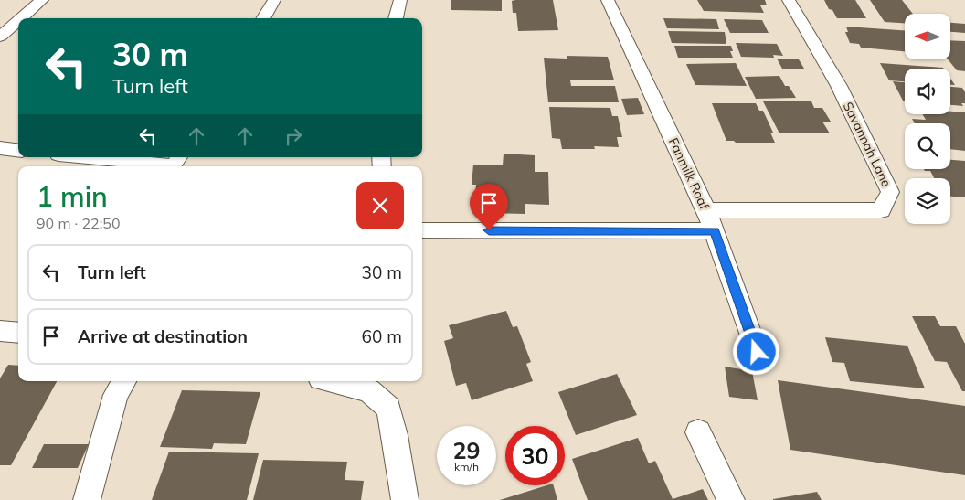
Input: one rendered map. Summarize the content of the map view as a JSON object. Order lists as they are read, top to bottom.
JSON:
{
  "streets": {
    "street": ["Savannah Lane", "Fanmilk Roaf"]
  },
  "crossings": [
    ["Savannah Lane", "Fanmilk Roaf"]
  ],
  "north": "left",
  "page": {
    "turn": ["30 m", "Turn left"],
    "heading": ["1 min", "90 m · 22:50"],
    "list": [
      {
        "name": "Turn left",
        "value": "30 m"
      },
      {
        "name": "Arrive at destination",
        "value": "60 m"
      }
    ],
    "speed": "29 km/h",
    "limit": "30"
  }
}
